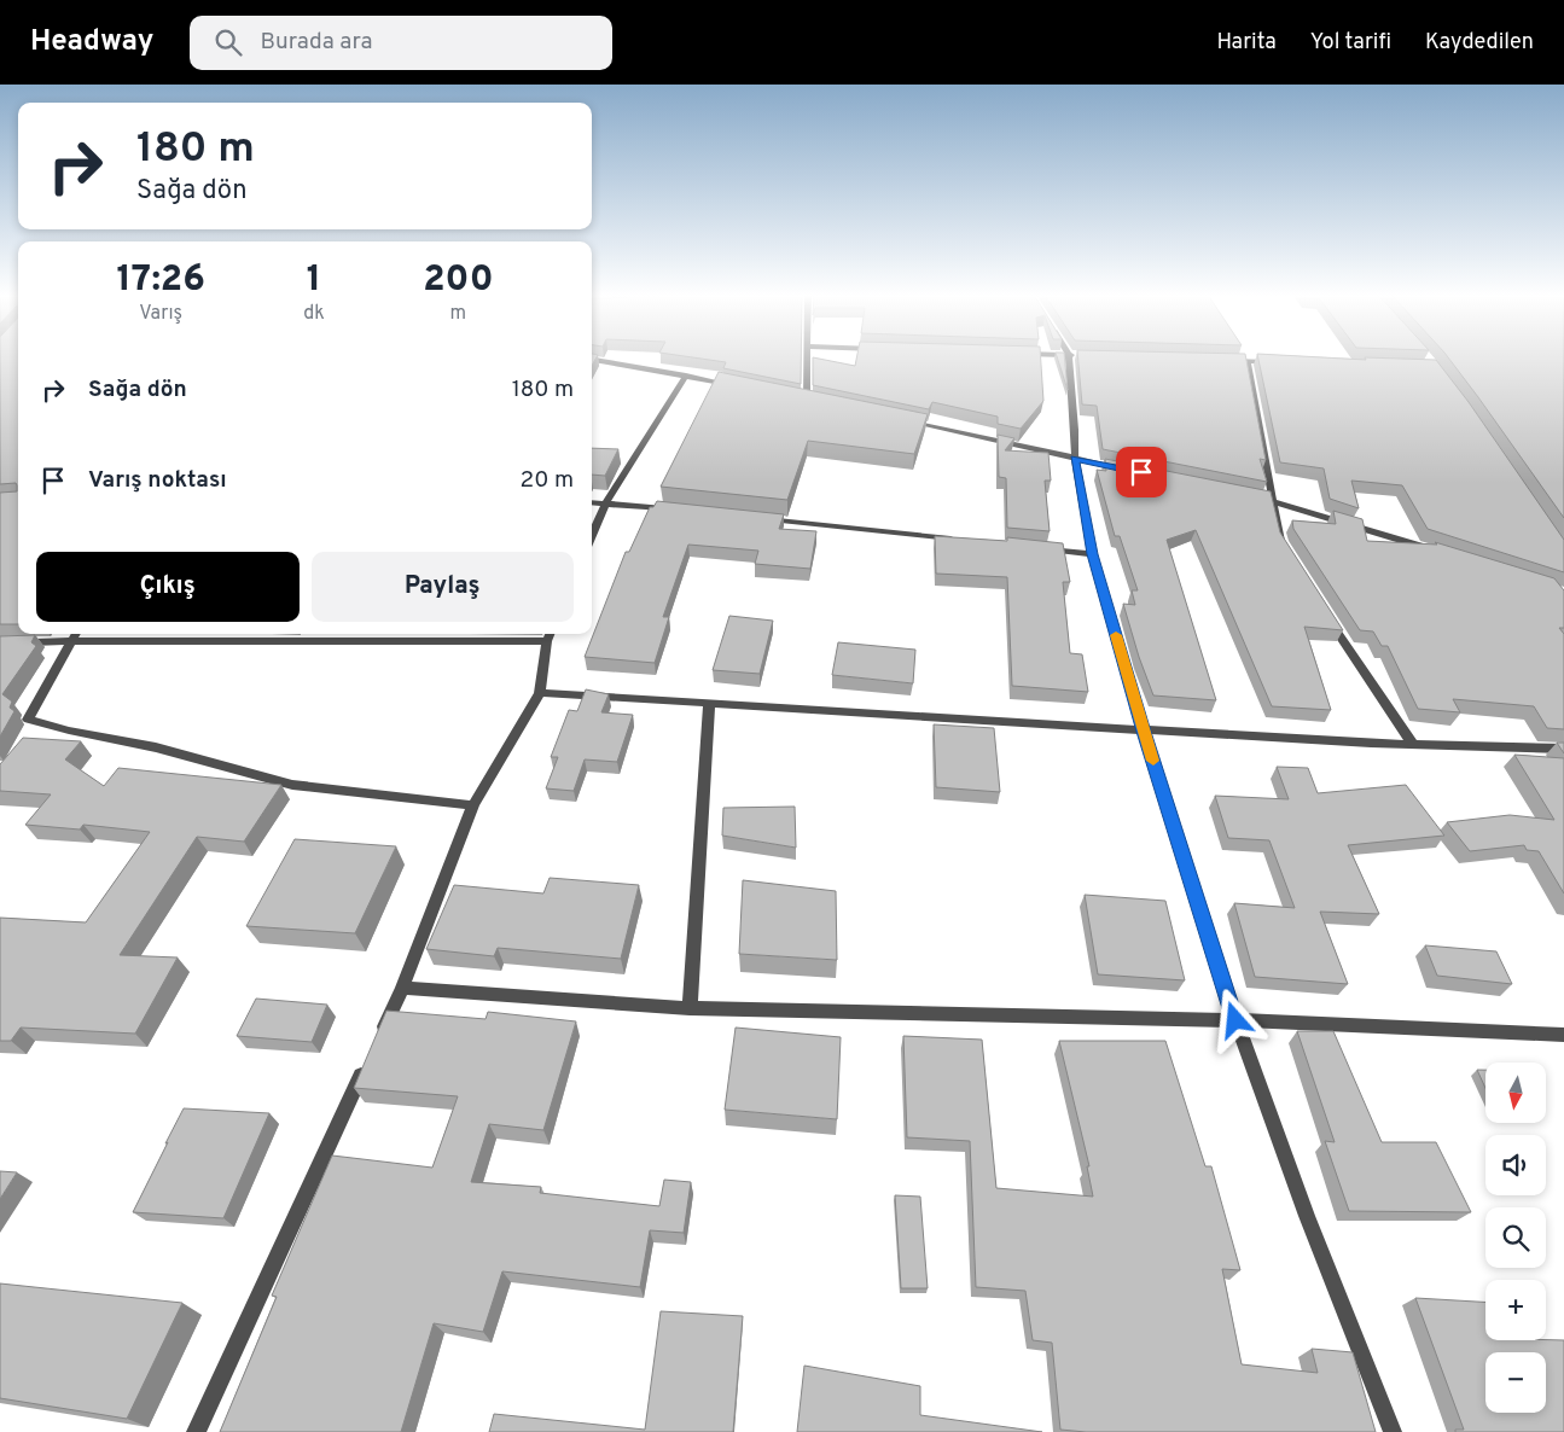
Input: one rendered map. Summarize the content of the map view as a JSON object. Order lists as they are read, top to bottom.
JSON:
{
  "north": "bottom",
  "page": {
    "header": "Headway",
    "search": "Burada ara",
    "nav": ["Harita", "Yol tarifi", "Kaydedilen"],
    "turn": ["180 m", "Sağa dön"],
    "eta": [
      "17:26",
      "Varış",
      "1",
      "dk",
      "200",
      "m"
    ],
    "list": [
      {
        "name": "Sağa dön",
        "value": "180 m"
      },
      {
        "name": "Varış noktası",
        "value": "20 m"
      }
    ],
    "buttons": ["Çıkış", "Paylaş"],
    "map_buttons": ["+", "−"]
  }
}
